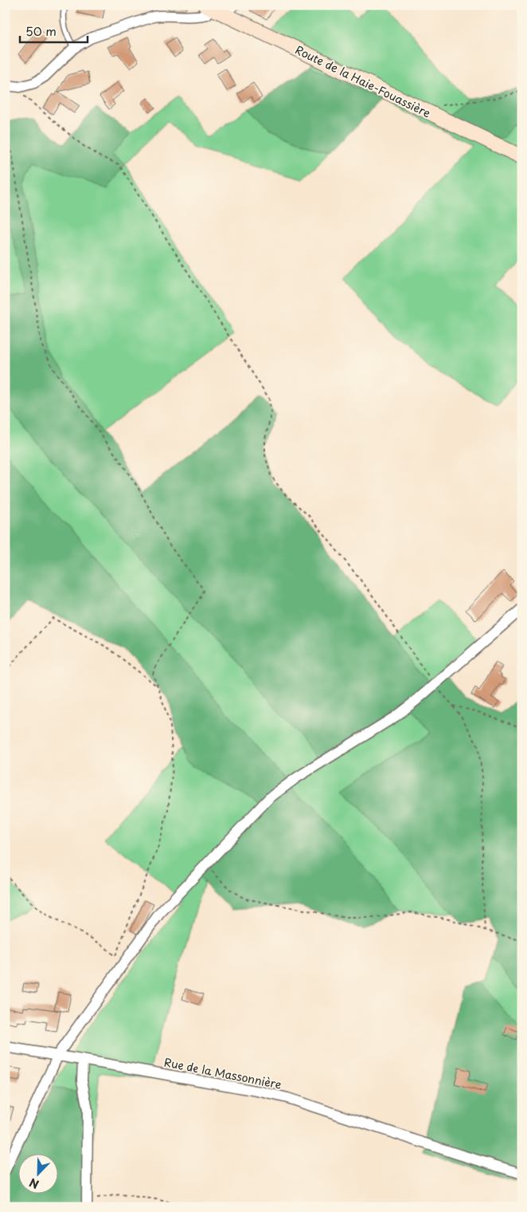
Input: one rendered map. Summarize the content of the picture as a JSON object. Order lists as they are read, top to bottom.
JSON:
{
  "streets": {
    "street": ["Route de la Haie-Fouassière", "Rue de la Massonnière"]
  },
  "scale_bar": "50 m",
  "north": "bottom left"
}
